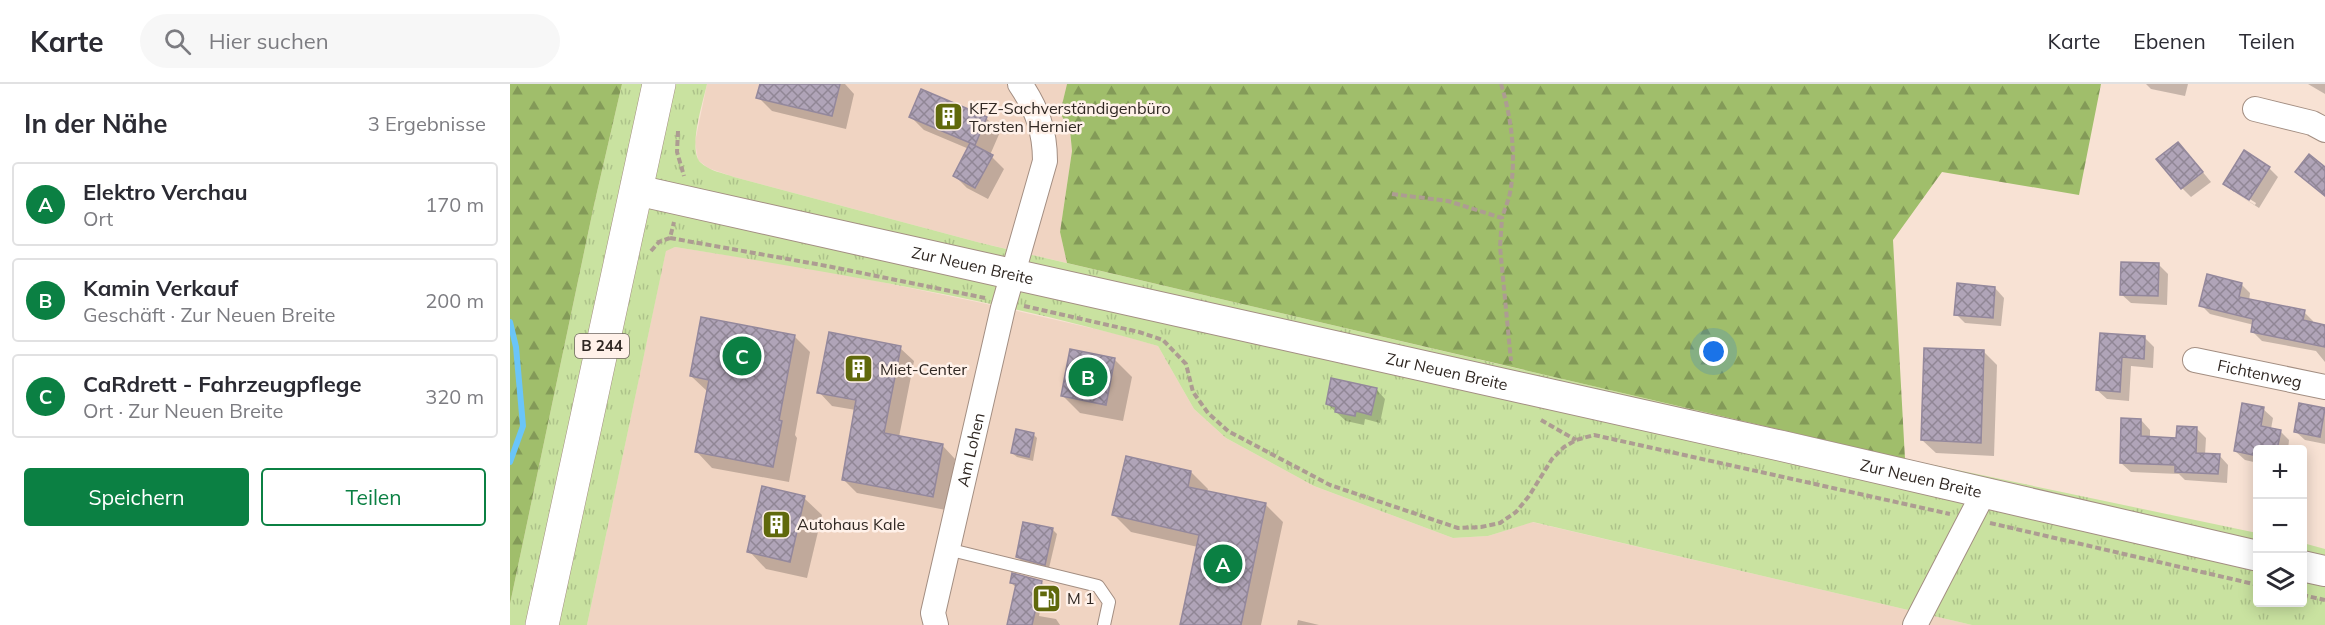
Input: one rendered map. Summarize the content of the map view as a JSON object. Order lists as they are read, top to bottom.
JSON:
{
  "streets": {
    "main road": ["B 244"],
    "street": ["Zur Neuen Breite", "Fichtenweg", "Am Lohen"]
  },
  "crossings": [
    ["Zur Neuen Breite", "B 244"],
    ["Zur Neuen Breite", "Am Lohen"]
  ],
  "places": {
    "building": ["KFZ-Sachverständigenbüro Torsten Hernier", "Miet-Center", "Autohaus Kale"],
    "fuel station": ["M 1"]
  },
  "page": {
    "header": "Karte",
    "search": "Hier suchen",
    "nav": ["Karte", "Ebenen", "Teilen"],
    "heading": ["In der Nähe", "3 Ergebnisse"],
    "list": [
      {
        "mark": "A",
        "name": "Elektro Verchau",
        "note": "Ort",
        "value": "170 m"
      },
      {
        "mark": "B",
        "name": "Kamin Verkauf",
        "note": "Geschäft · Zur Neuen Breite",
        "value": "200 m"
      },
      {
        "mark": "C",
        "name": "CaRdrett - Fahrzeugpflege",
        "note": "Ort · Zur Neuen Breite",
        "value": "320 m"
      }
    ],
    "pins": ["C", "B", "A"],
    "map_buttons": ["+", "−"],
    "buttons": ["Speichern", "Teilen"]
  }
}
